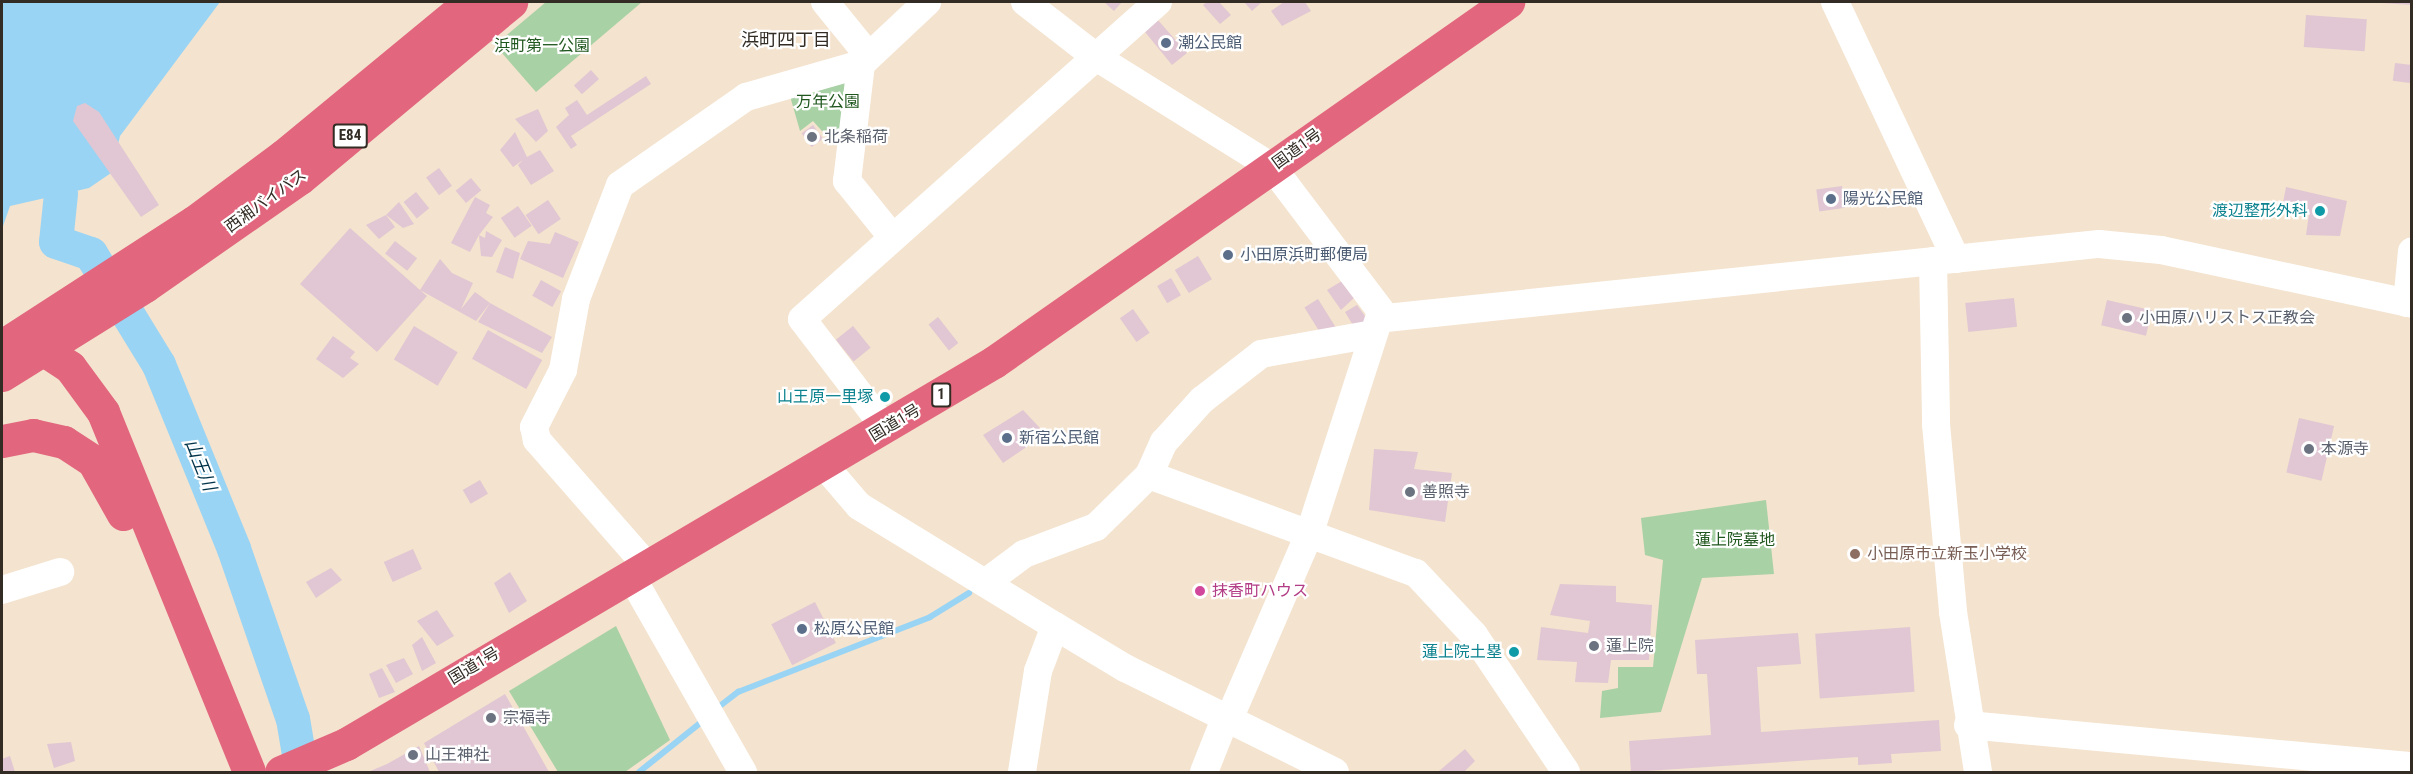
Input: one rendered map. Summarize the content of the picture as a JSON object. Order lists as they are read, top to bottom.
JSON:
{
  "streets": {
    "highway": [
      "E84",
      "国道1号",
      "西湘バイパス",
      "1"
    ]
  },
  "districts": ["浜町四丁目"],
  "water": ["山王川"],
  "parks": ["浜町第一公園", "万年公園", "蓮上院墓地"],
  "places": [
    "潮公民館",
    "北条稲荷",
    "陽光公民館",
    "渡辺整形外科",
    "小田原浜町郵便局",
    "小田原ハリストス正教会",
    "山王原一里塚",
    "新宿公民館",
    "本源寺",
    "善照寺",
    "小田原市立新玉小学校",
    "抹香町ハウス",
    "松原公民館",
    "蓮上院",
    "蓮上院土塁",
    "宗福寺",
    "山王神社"
  ]
}
